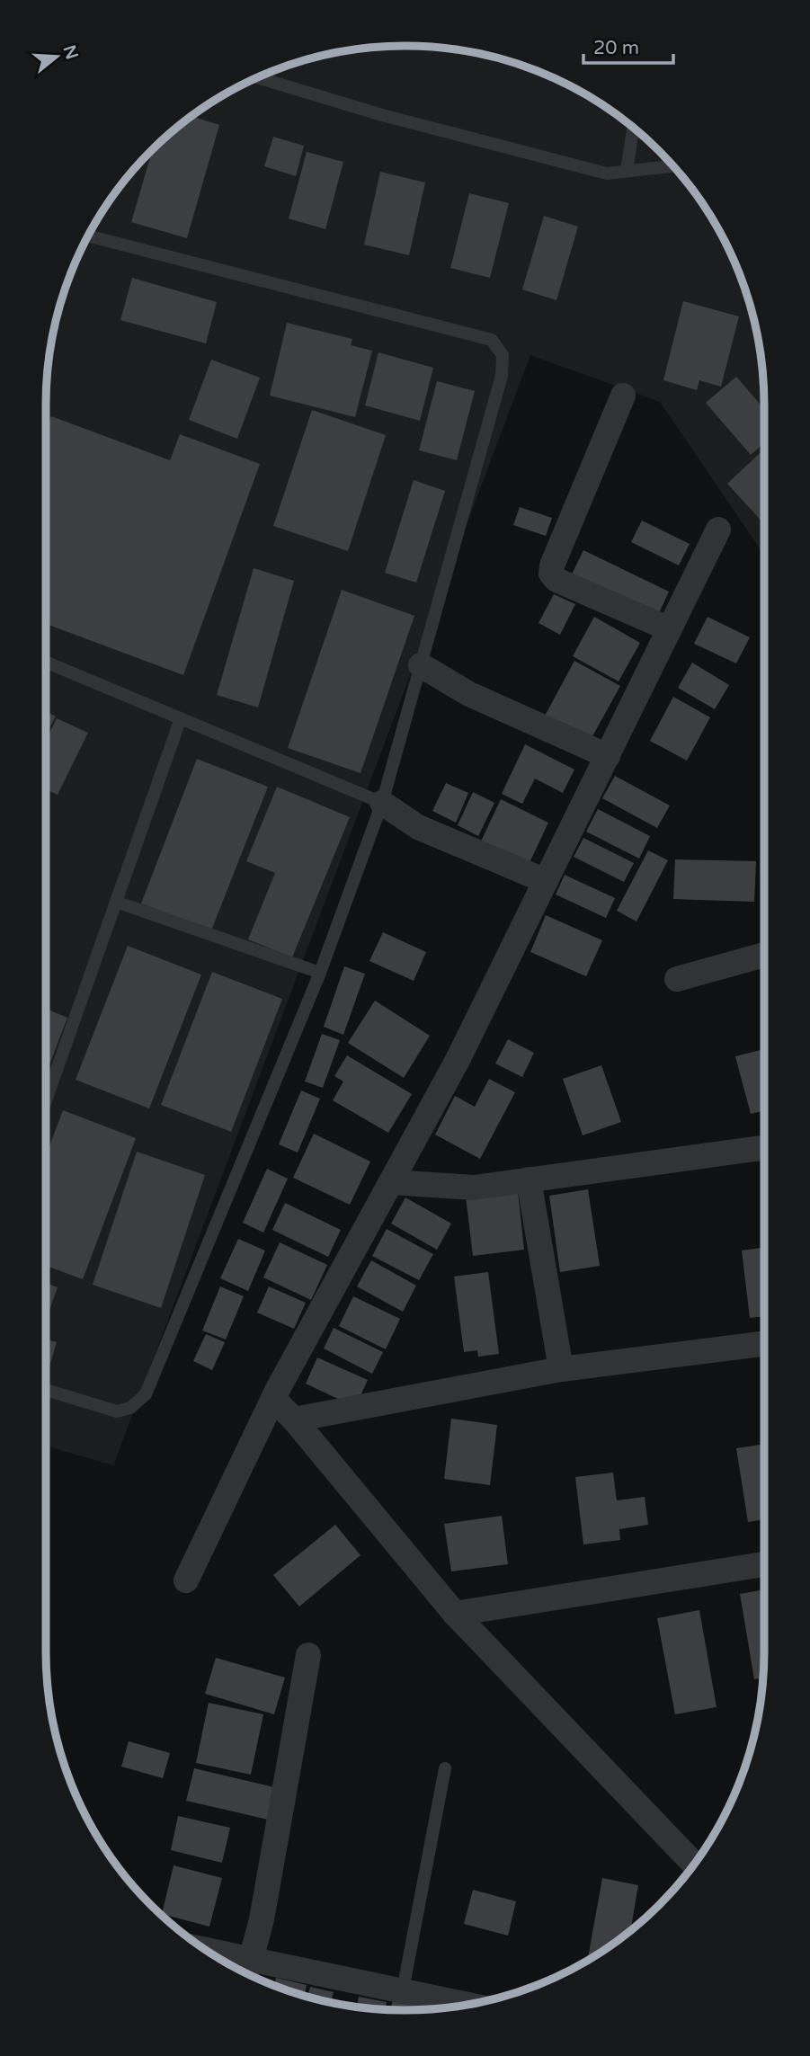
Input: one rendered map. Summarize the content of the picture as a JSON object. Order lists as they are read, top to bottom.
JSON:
{
  "scale_bar": "20 m",
  "north": "right"
}
